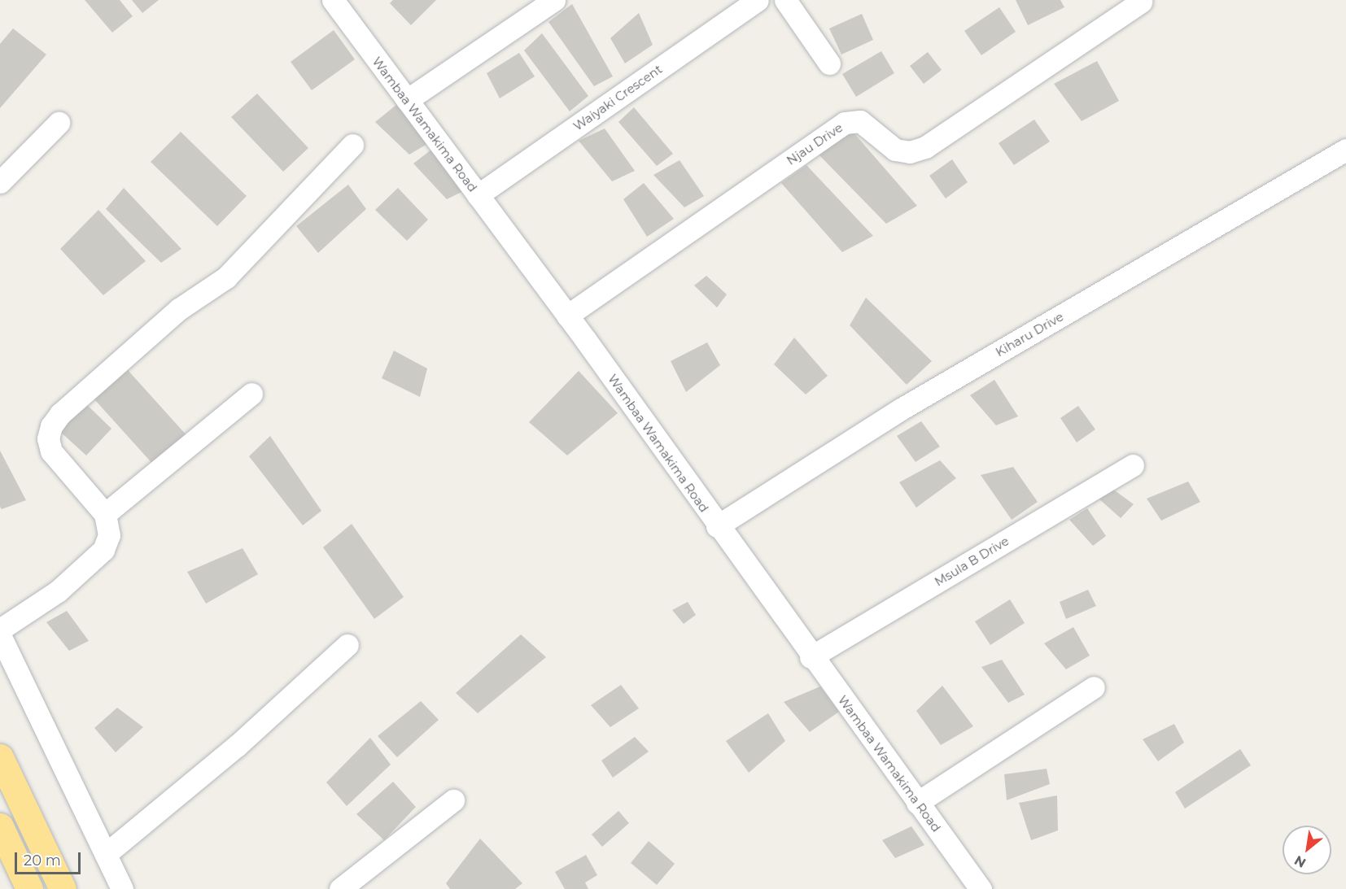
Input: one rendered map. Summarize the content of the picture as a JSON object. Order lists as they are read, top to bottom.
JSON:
{
  "streets": {
    "street": [
      "Waiyaki Crescent",
      "Wambaa Wamakima Road",
      "Njau Drive",
      "Kiharu Drive",
      "Msula B Drive"
    ]
  },
  "crossings": [
    ["Waiyaki Crescent", "Wambaa Wamakima Road"],
    ["Wambaa Wamakima Road", "Njau Drive"],
    ["Wambaa Wamakima Road", "Kiharu Drive"],
    ["Wambaa Wamakima Road", "Msula B Drive"]
  ],
  "scale_bar": "20 m",
  "north": "bottom left"
}
